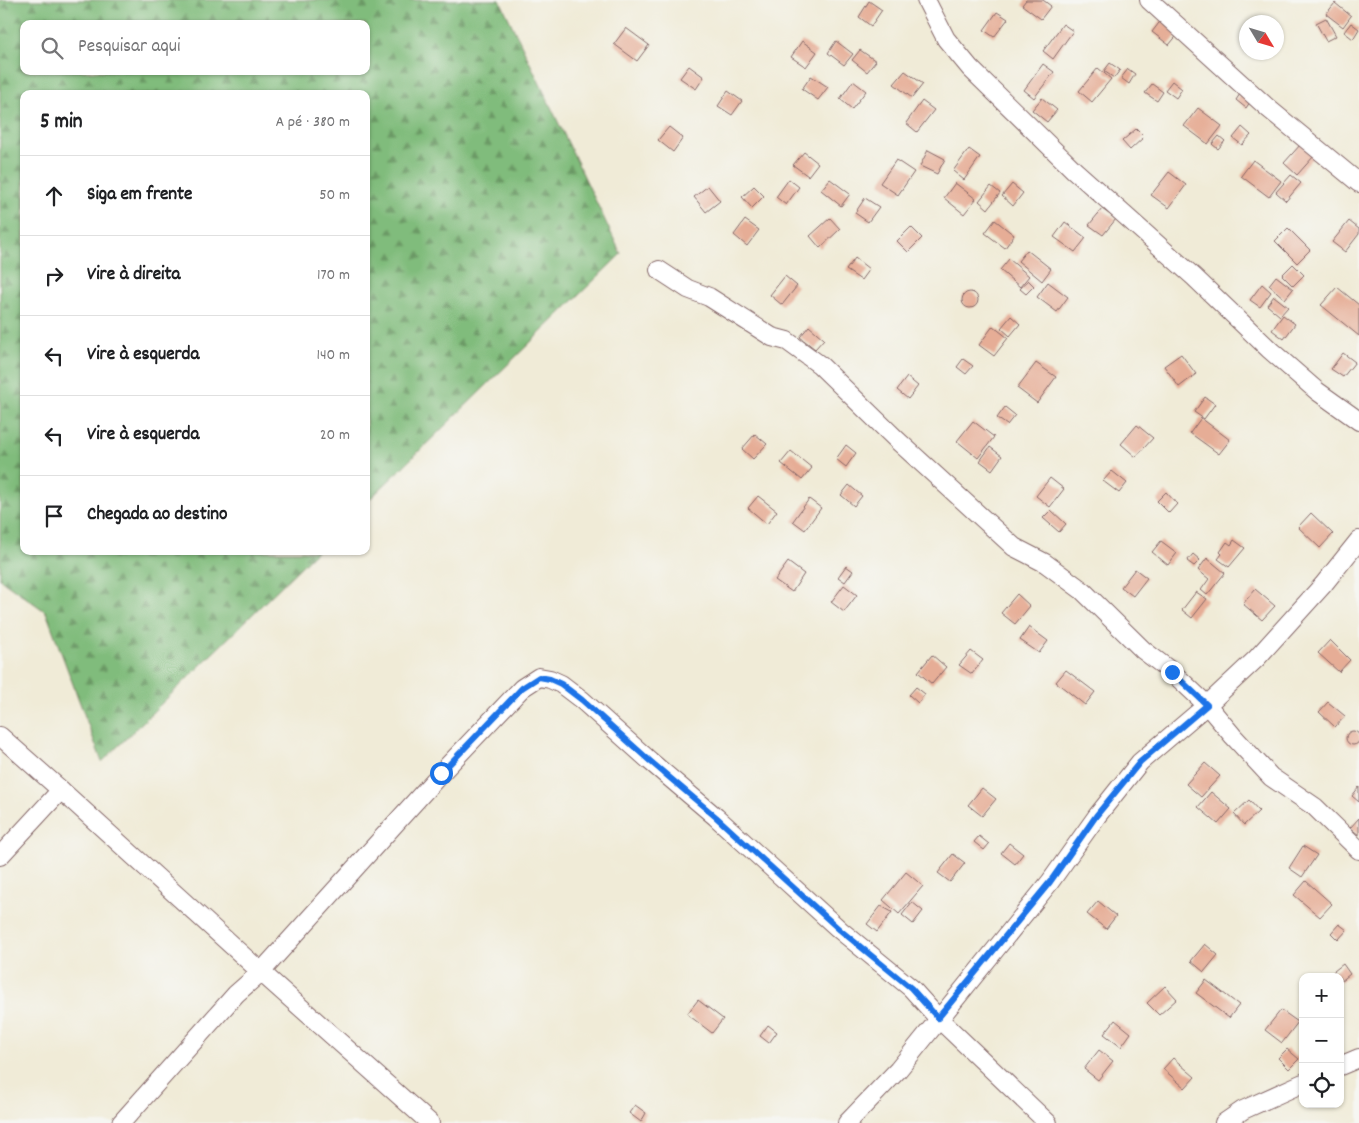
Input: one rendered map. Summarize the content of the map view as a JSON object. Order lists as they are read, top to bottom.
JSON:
{
  "north": "bottom right",
  "page": {
    "search": "Pesquisar aqui",
    "heading": ["5 min", "A pé · 380 m"],
    "list": [
      ["Siga em frente", "50 m"],
      ["Vire à direita", "170 m"],
      ["Vire à esquerda", "140 m"],
      ["Vire à esquerda", "20 m"],
      "Chegada ao destino"
    ],
    "map_buttons": ["+", "−"]
  }
}
